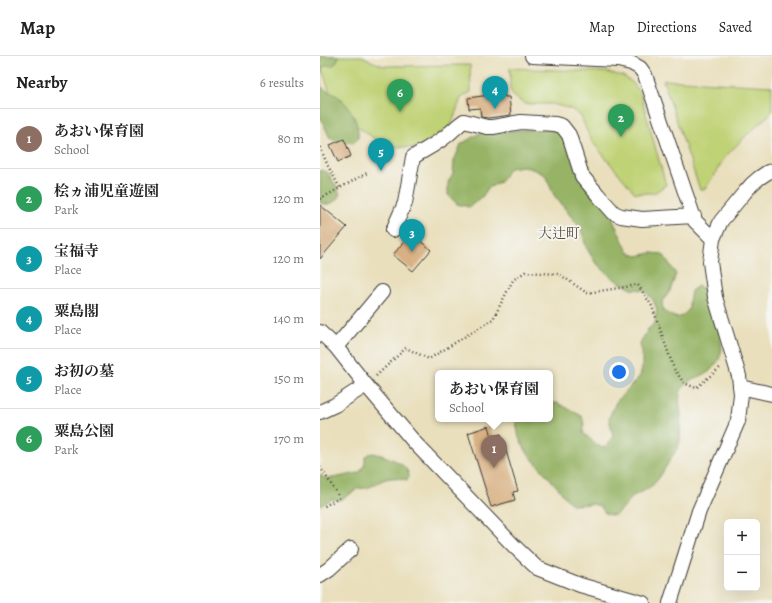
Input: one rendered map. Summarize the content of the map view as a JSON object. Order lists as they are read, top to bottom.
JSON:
{
  "districts": ["大辻町"],
  "page": {
    "header": "Map",
    "nav": ["Map", "Directions", "Saved"],
    "heading": ["Nearby", "6 results"],
    "pins": [
      "4",
      "6",
      "2",
      "5",
      "3",
      "1"
    ],
    "list": [
      {
        "mark": "1",
        "name": "あおい保育園",
        "note": "School",
        "value": "80 m"
      },
      {
        "mark": "2",
        "name": "桧ヵ浦児童遊園",
        "note": "Park",
        "value": "120 m"
      },
      {
        "mark": "3",
        "name": "宝福寺",
        "note": "Place",
        "value": "120 m"
      },
      {
        "mark": "4",
        "name": "粟島閣",
        "note": "Place",
        "value": "140 m"
      },
      {
        "mark": "5",
        "name": "お初の墓",
        "note": "Place",
        "value": "150 m"
      },
      {
        "mark": "6",
        "name": "粟島公園",
        "note": "Park",
        "value": "170 m"
      }
    ],
    "popup": ["あおい保育園", "School"],
    "map_buttons": ["+", "−"]
  }
}
